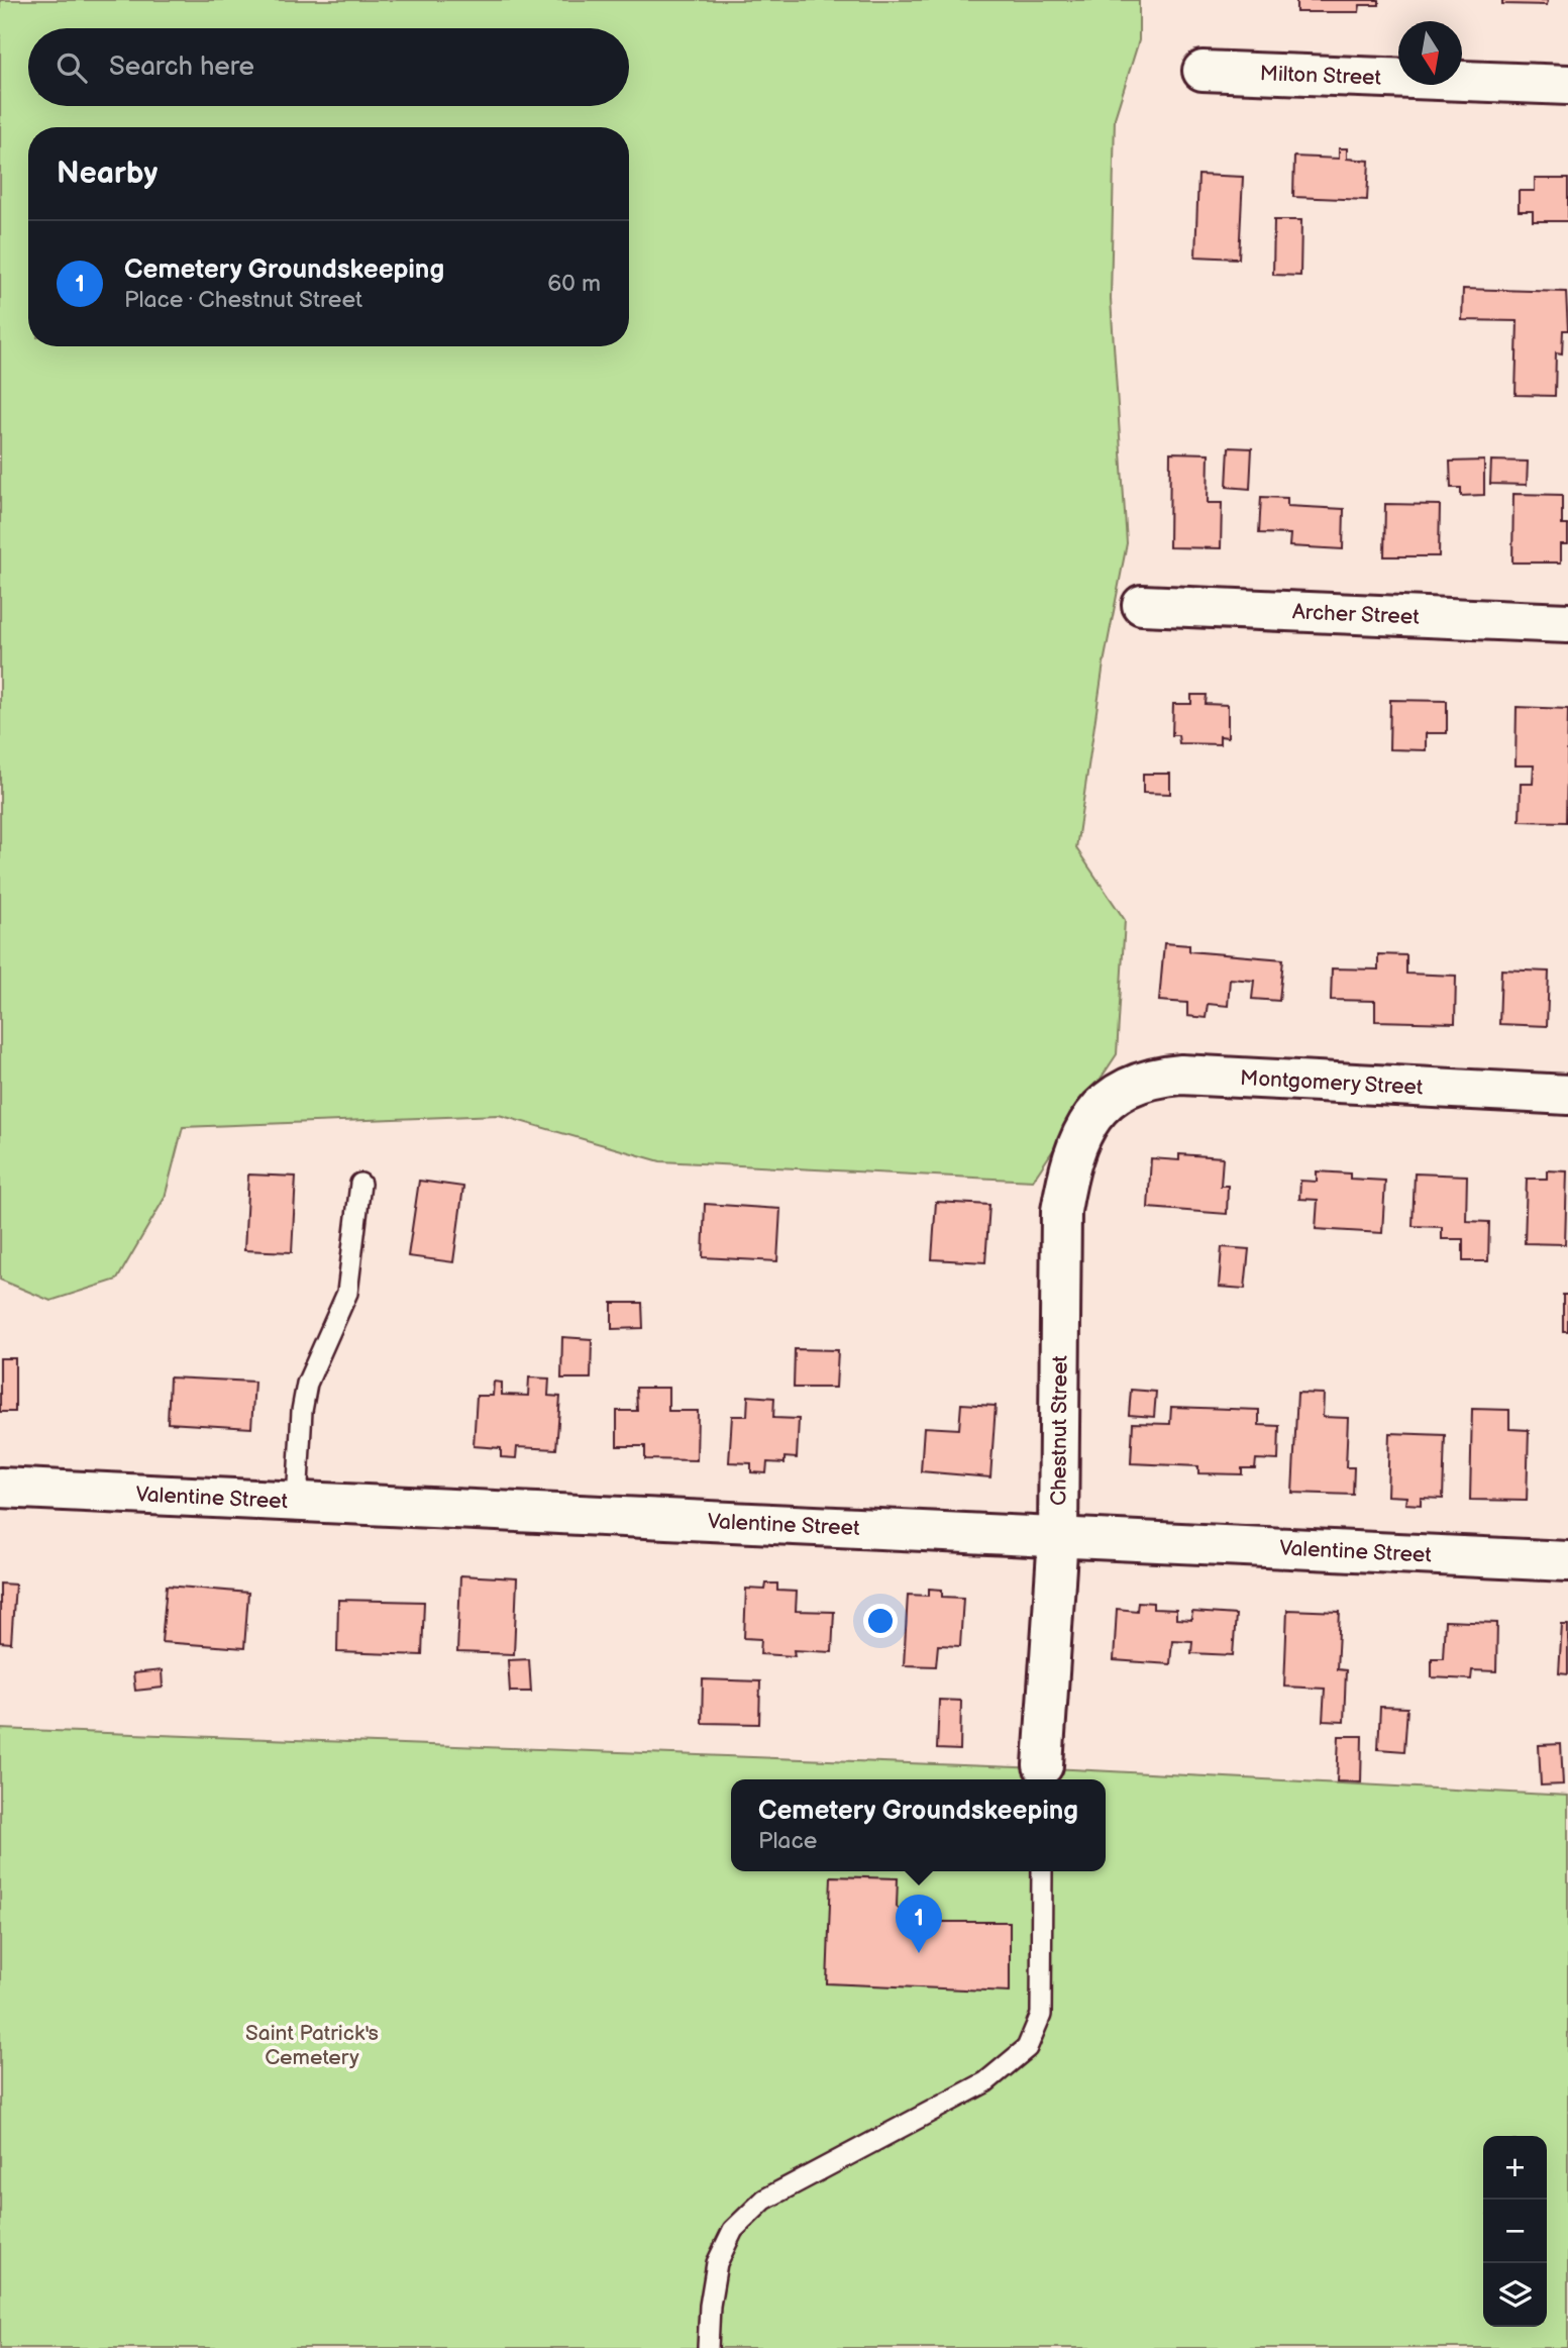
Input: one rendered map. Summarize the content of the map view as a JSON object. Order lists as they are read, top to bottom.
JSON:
{
  "streets": {
    "street": [
      "Milton Street",
      "Archer Street",
      "Montgomery Street",
      "Chestnut Street",
      "Valentine Street"
    ]
  },
  "crossings": [
    ["Montgomery Street", "Chestnut Street"],
    ["Chestnut Street", "Valentine Street"]
  ],
  "parks": ["Saint Patrick's Cemetery"],
  "north": "bottom",
  "page": {
    "search": "Search here",
    "heading": "Nearby",
    "list": [
      {
        "mark": "1",
        "name": "Cemetery Groundskeeping",
        "note": "Place · Chestnut Street",
        "value": "60 m"
      }
    ],
    "popup": ["Cemetery Groundskeeping", "Place"],
    "pins": "1",
    "map_buttons": ["+", "−"]
  }
}
